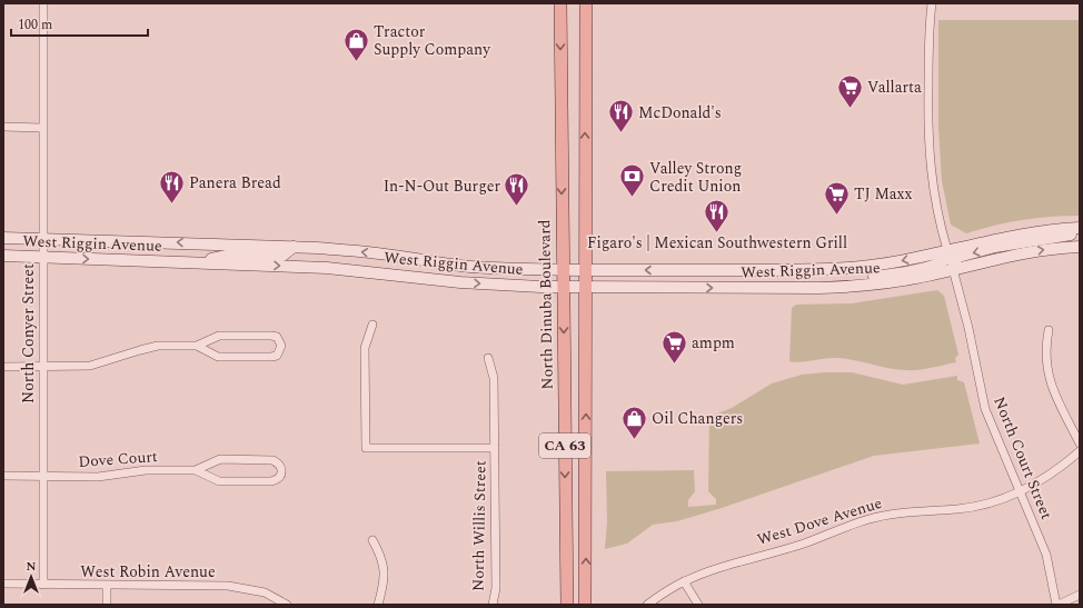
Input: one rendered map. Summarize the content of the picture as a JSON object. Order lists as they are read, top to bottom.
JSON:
{
  "streets": {
    "main road": ["West Riggin Avenue", "North Dinuba Boulevard", "CA 63"],
    "street": [
      "North Conyer Street",
      "North Court Street",
      "Dove Court",
      "West Dove Avenue",
      "North Willis Street",
      "West Robin Avenue"
    ]
  },
  "crossings": [
    ["West Riggin Avenue", "North Dinuba Boulevard"],
    ["West Riggin Avenue", "North Conyer Street"],
    ["West Riggin Avenue", "CA 63"],
    ["West Riggin Avenue", "North Court Street"],
    ["North Conyer Street", "Dove Court"],
    ["North Conyer Street", "West Robin Avenue"],
    ["North Court Street", "West Dove Avenue"]
  ],
  "places": {
    "shop": ["Tractor Supply Company", "Oil Changers"],
    "supermarket": ["Vallarta", "TJ Maxx", "ampm"],
    "restaurant": [
      "McDonald's",
      "Panera Bread",
      "In-N-Out Burger",
      "Figaro's | Mexican Southwestern Grill"
    ],
    "bank": ["Valley Strong Credit Union"]
  },
  "scale_bar": "100 m",
  "north": "top"
}
